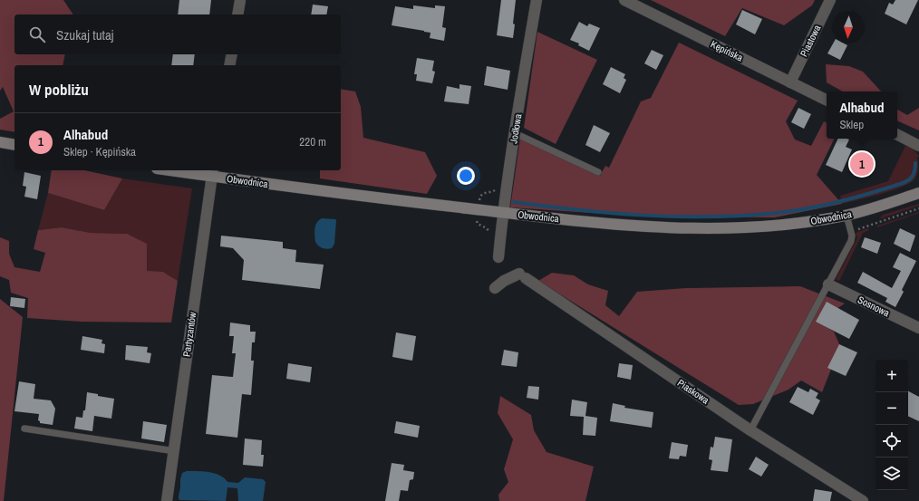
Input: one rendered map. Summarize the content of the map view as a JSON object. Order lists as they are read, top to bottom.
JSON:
{
  "streets": {
    "main road": ["Obwodnica"],
    "street": [
      "Piastowa",
      "Kępińska",
      "Jodłowa",
      "Sosnowa",
      "Partyzantów",
      "Piaskowa"
    ]
  },
  "crossings": [
    ["Piastowa", "Kępińska"],
    ["Jodłowa", "Obwodnica"],
    ["Obwodnica", "Partyzantów"]
  ],
  "north": "bottom",
  "page": {
    "search": "Szukaj tutaj",
    "heading": "W pobliżu",
    "popup": ["Alhabud", "Sklep"],
    "list": [
      {
        "mark": "1",
        "name": "Alhabud",
        "note": "Sklep · Kępińska",
        "value": "220 m"
      }
    ],
    "pins": "1",
    "map_buttons": ["+", "−"]
  }
}
